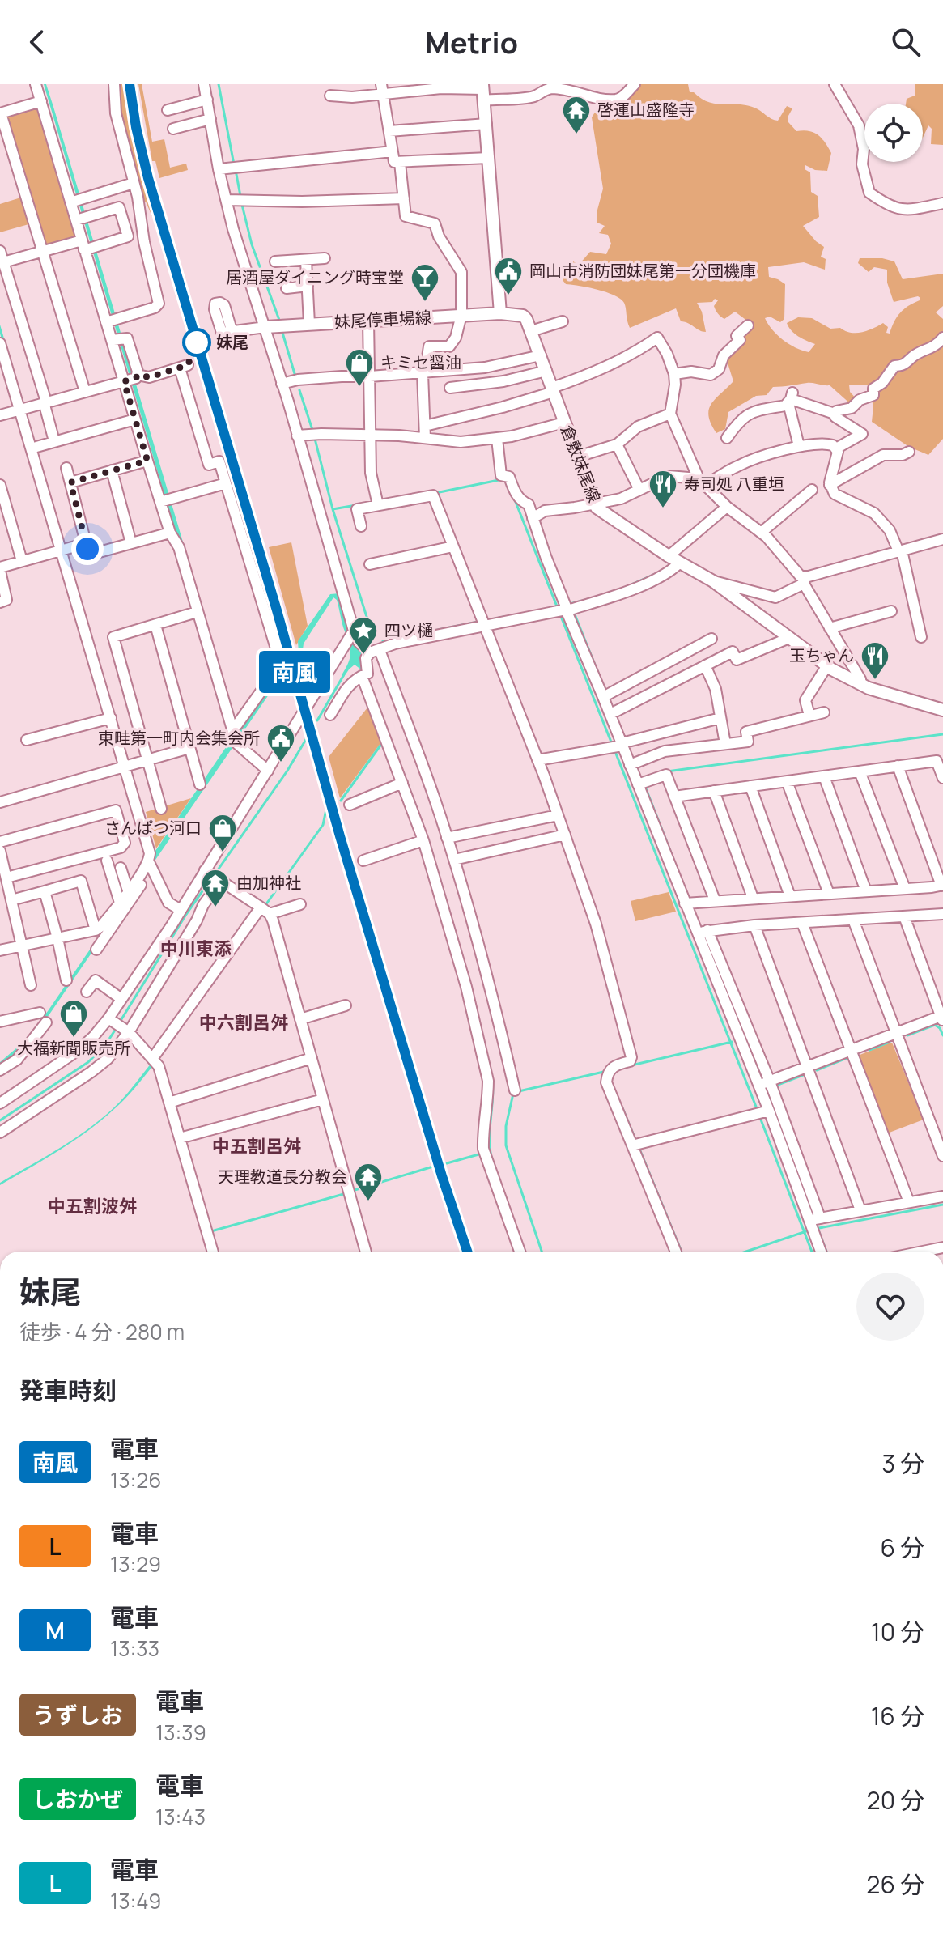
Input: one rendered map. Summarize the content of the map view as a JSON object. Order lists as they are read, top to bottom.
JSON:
{
  "streets": {
    "main road": ["妹尾停車場線", "倉敷妹尾線"]
  },
  "districts": [
    "中川東添",
    "中六割呂舛",
    "中五割呂舛",
    "中五割波舛"
  ],
  "places": {
    "temple": ["啓運山盛隆寺", "由加神社", "天理教道長分教会"],
    "public building": ["岡山市消防団妹尾第一分団機庫", "東畦第一町内会集会所"],
    "bar": ["居酒屋ダイニング時宝堂"],
    "other": ["妹尾"],
    "shop": ["キミセ醤油", "さんぱつ河口", "大福新聞販売所"],
    "restaurant": ["寿司処 八重垣", "玉ちゃん"],
    "place": ["四ツ樋"]
  },
  "page": {
    "header": "Metrio",
    "on_map": "南風",
    "heading": [
      ["妹尾", "徒歩 · 4 分 · 280 m"],
      "発車時刻"
    ],
    "list": [
      {
        "mark": "南風",
        "name": "電車",
        "note": "13:26",
        "value": "3 分"
      },
      {
        "mark": "L",
        "name": "電車",
        "note": "13:29",
        "value": "6 分"
      },
      {
        "mark": "M",
        "name": "電車",
        "note": "13:33",
        "value": "10 分"
      },
      {
        "mark": "うずしお",
        "name": "電車",
        "note": "13:39",
        "value": "16 分"
      },
      {
        "mark": "しおかぜ",
        "name": "電車",
        "note": "13:43",
        "value": "20 分"
      },
      {
        "mark": "L",
        "name": "電車",
        "note": "13:49",
        "value": "26 分"
      }
    ]
  }
}
